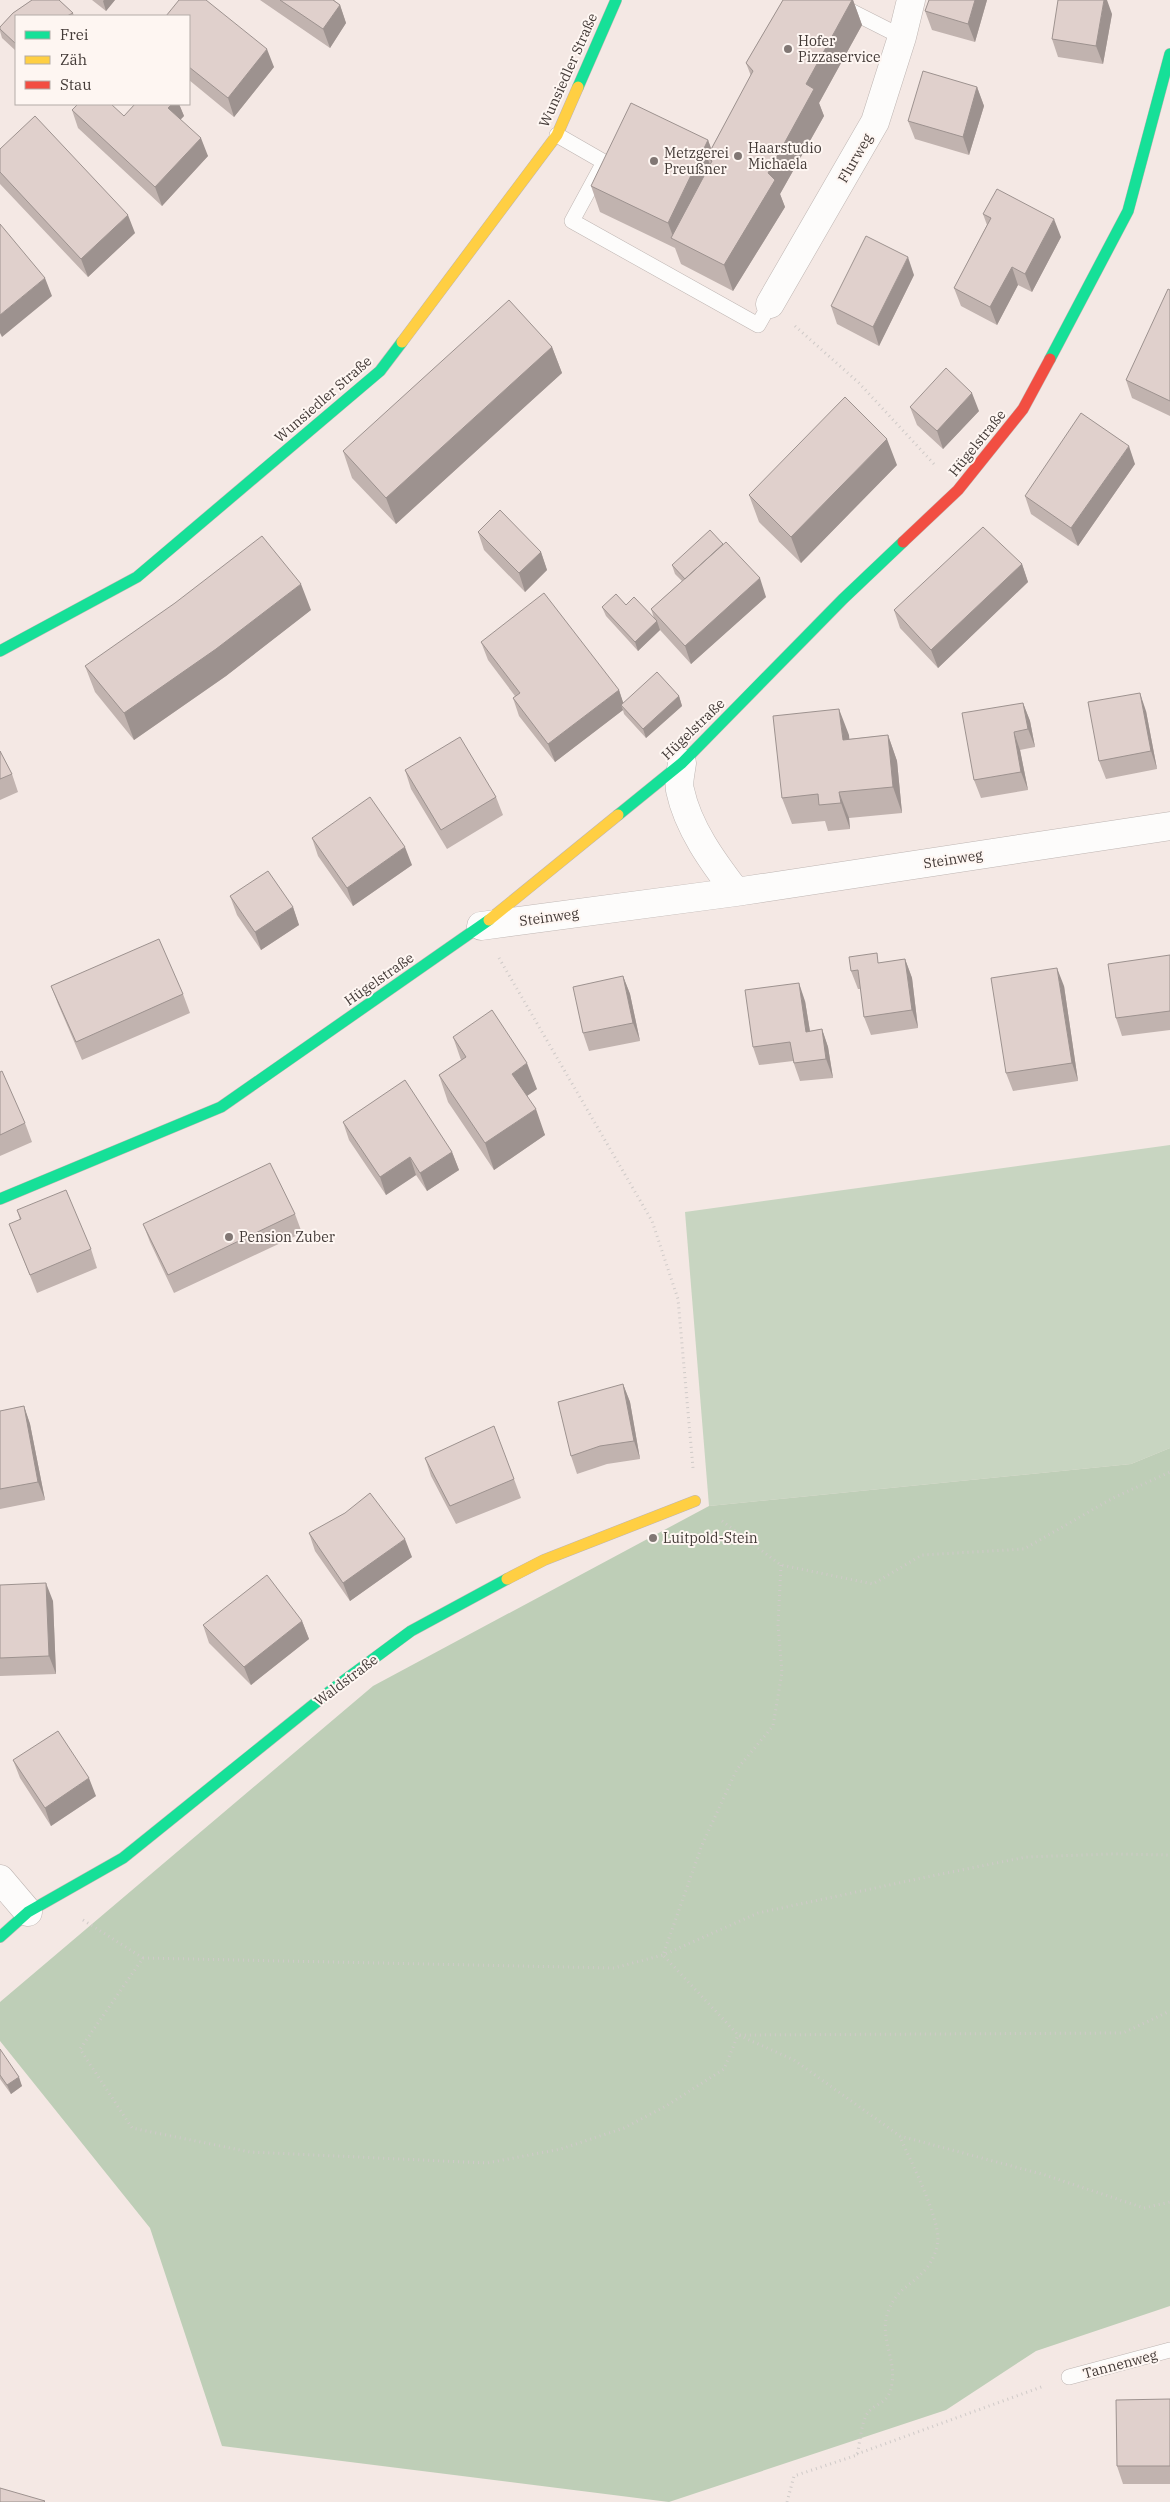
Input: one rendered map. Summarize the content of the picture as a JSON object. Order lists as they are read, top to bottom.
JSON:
{
  "streets": {
    "street": [
      "Wunsiedler Straße",
      "Flurweg",
      "Hügelstraße",
      "Steinweg",
      "Waldstraße"
    ],
    "lane": ["Tannenweg"]
  },
  "crossings": [
    ["Hügelstraße", "Steinweg"]
  ],
  "places": [
    "Hofer Pizzaservice",
    "Haarstudio Michaela",
    "Metzgerei Preußner",
    "Pension Zuber",
    "Luitpold-Stein"
  ],
  "legend": ["Frei", "Zäh", "Stau"]
}
